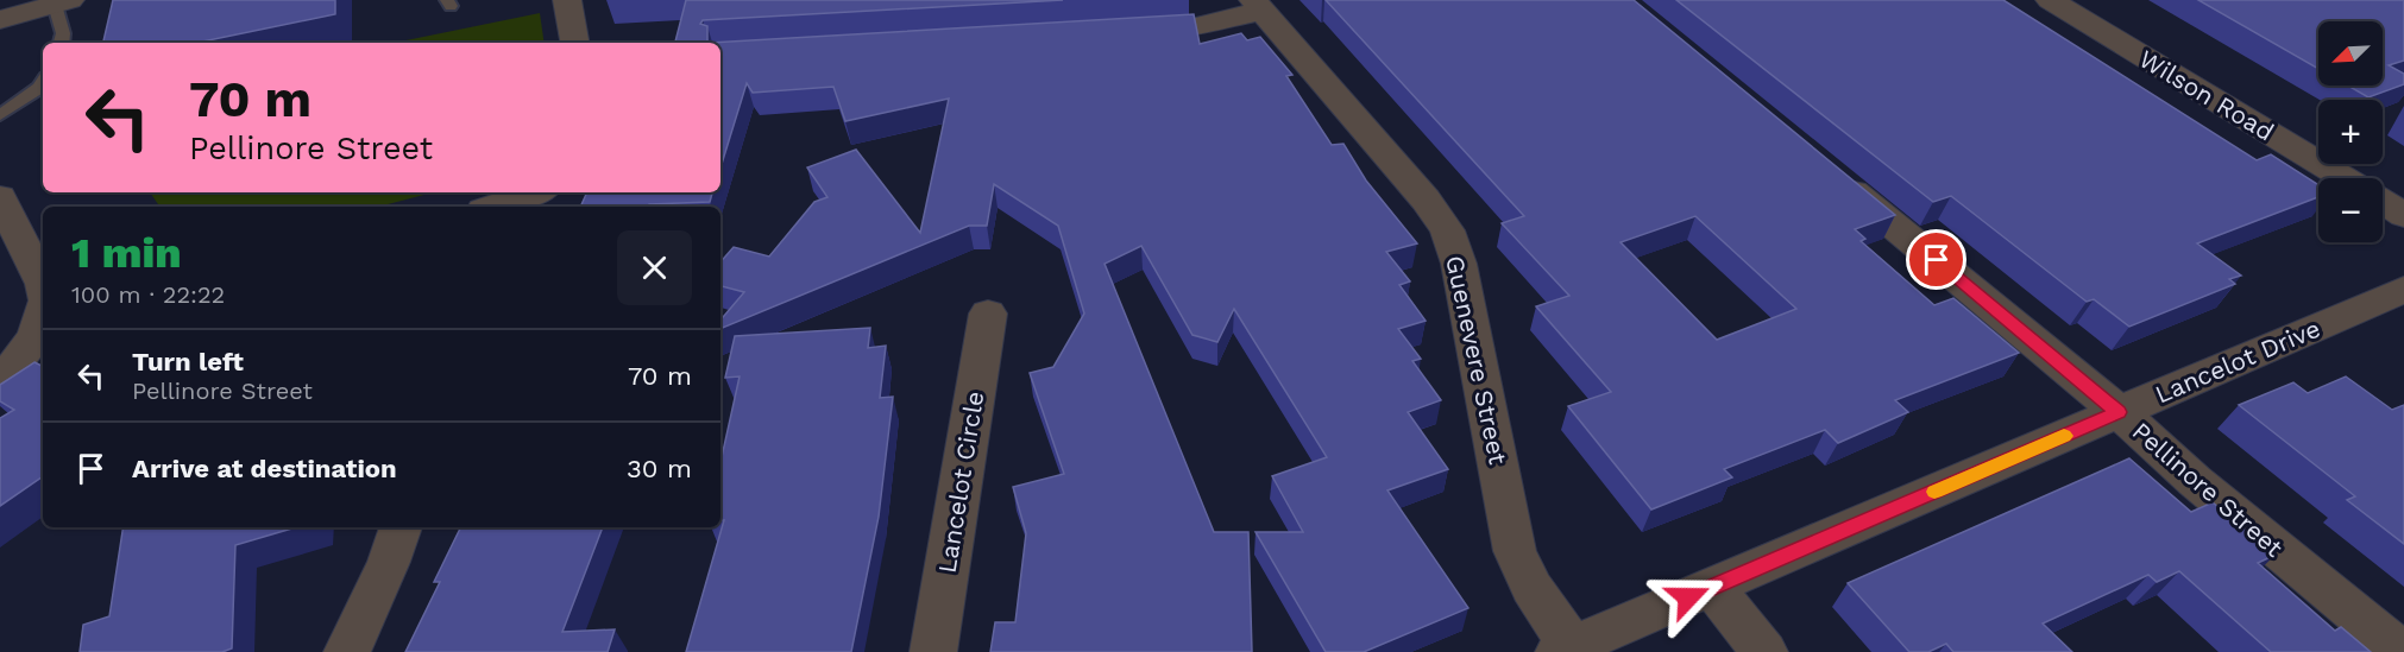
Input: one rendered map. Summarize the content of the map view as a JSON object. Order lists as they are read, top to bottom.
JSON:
{
  "streets": {
    "street": [
      "Wilson Road",
      "Guenevere Street",
      "Lancelot Drive",
      "Lancelot Circle",
      "Pellinore Street"
    ]
  },
  "crossings": [
    ["Guenevere Street", "Lancelot Drive"],
    ["Lancelot Drive", "Pellinore Street"]
  ],
  "north": "bottom left",
  "page": {
    "map_buttons": ["+", "−"],
    "turn": ["70 m", "Pellinore Street"],
    "heading": ["1 min", "100 m · 22:22"],
    "list": [
      {
        "name": "Turn left",
        "note": "Pellinore Street",
        "value": "70 m"
      },
      {
        "name": "Arrive at destination",
        "value": "30 m"
      }
    ]
  }
}
